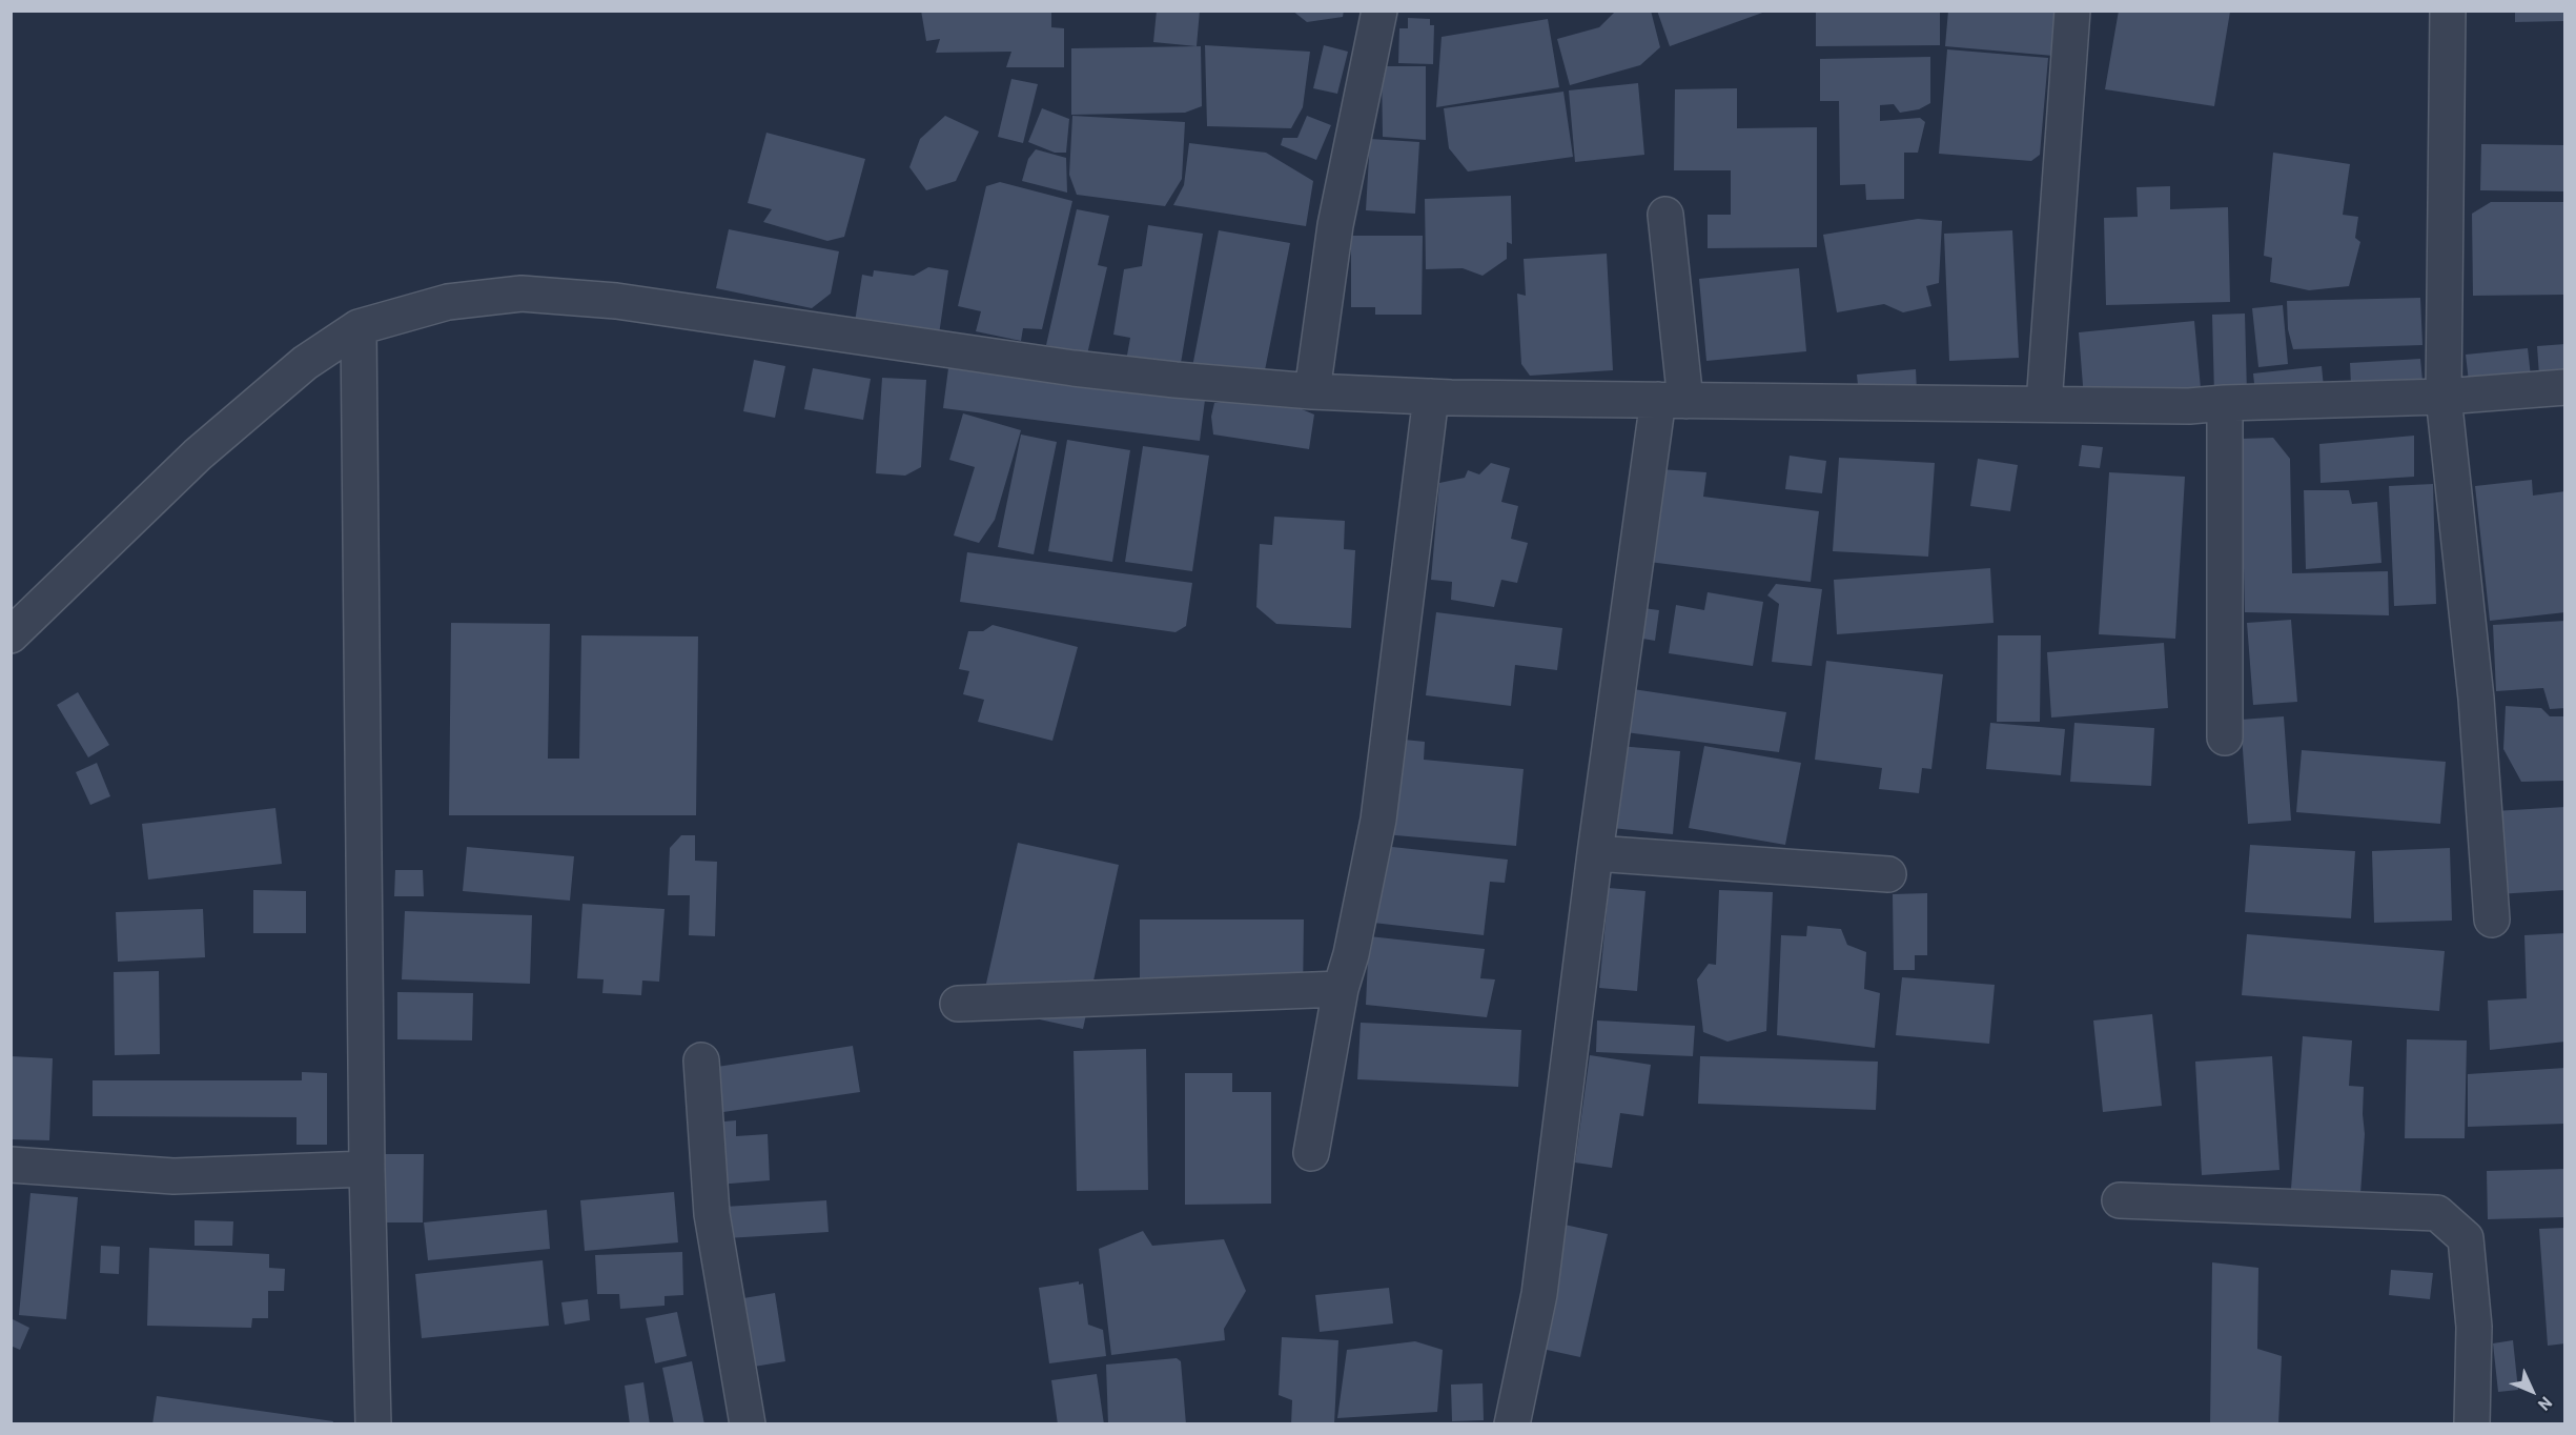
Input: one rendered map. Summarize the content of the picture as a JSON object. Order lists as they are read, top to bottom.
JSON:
{
  "north": "bottom right"
}
